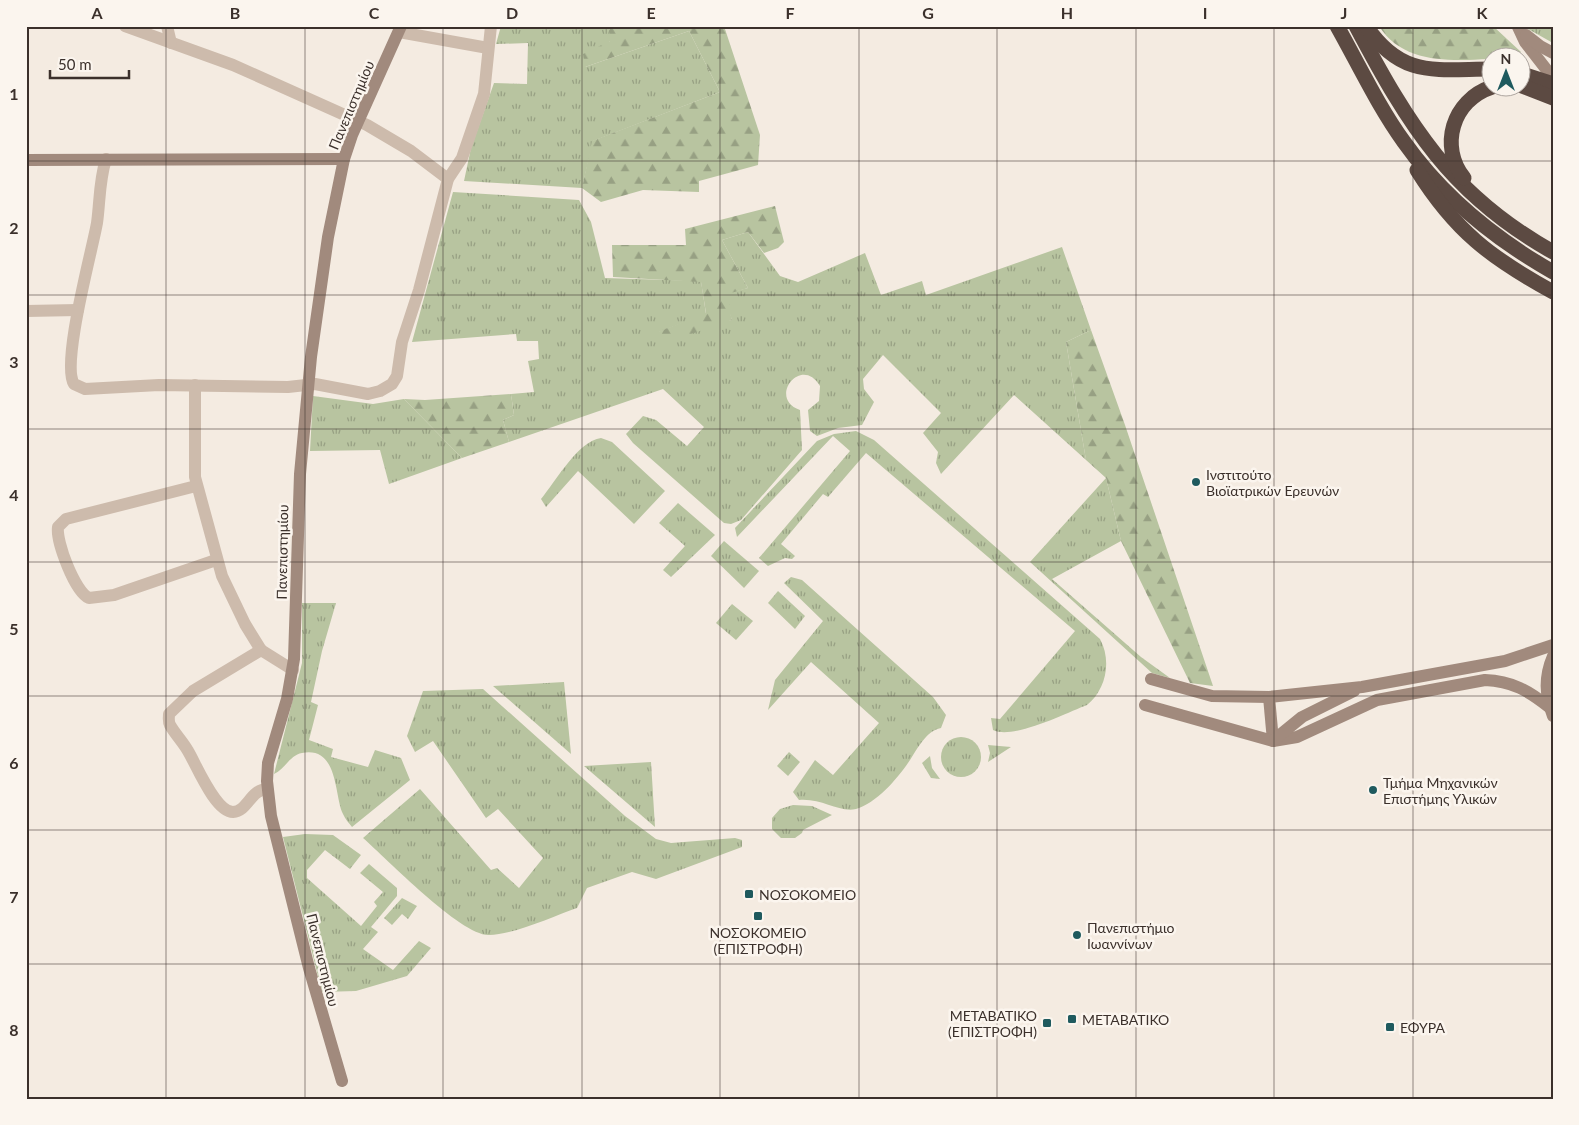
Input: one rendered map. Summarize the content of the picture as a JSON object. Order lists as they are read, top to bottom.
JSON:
{
  "streets": {
    "street": ["Πανεπιστημίου"]
  },
  "places": {
    "other": ["Ινστιτούτο Βιοϊατρικών Ερευνών", "Τμήμα Μηχανικών Επιστήμης Υλικών", "Πανεπιστήμιο Ιωαννίνων"],
    "transit": [
      "ΝΟΣΟΚΟΜΕΙΟ",
      "ΝΟΣΟΚΟΜΕΙΟ (ΕΠΙΣΤΡΟΦΗ)",
      "ΜΕΤΑΒΑΤΙΚΟ",
      "ΜΕΤΑΒΑΤΙΚΟ (ΕΠΙΣΤΡΟΦΗ)",
      "ΕΦΥΡΑ"
    ]
  },
  "scale_bar": "50 m",
  "north": "top",
  "grid": {
    "columns": [
      "A",
      "B",
      "C",
      "D",
      "E",
      "F",
      "G",
      "H",
      "I",
      "J",
      "K"
    ],
    "rows": [
      "1",
      "2",
      "3",
      "4",
      "5",
      "6",
      "7",
      "8"
    ]
  }
}
